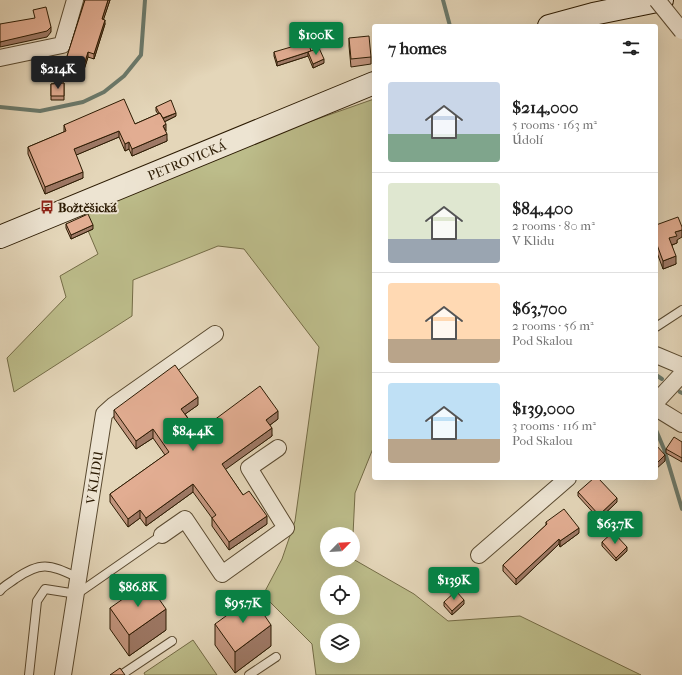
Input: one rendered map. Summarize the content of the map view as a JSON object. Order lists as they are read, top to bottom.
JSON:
{
  "streets": {
    "main road": ["PETROVICKÁ"],
    "street": ["V KLIDU"]
  },
  "places": {
    "bus stop": ["Božtěšická"]
  },
  "north": "top right",
  "page": {
    "price": [
      "$100K",
      "$214K",
      "$84.4K",
      "$63.7K",
      "$139K",
      "$86.8K",
      "$95.7K"
    ],
    "heading": "7 homes",
    "list": [
      {
        "name": "$214,000",
        "note": "5 rooms · 163 m² · Údolí"
      },
      {
        "name": "$84,400",
        "note": "2 rooms · 80 m² · V Klidu"
      },
      {
        "name": "$63,700",
        "note": "2 rooms · 56 m² · Pod Skalou"
      },
      {
        "name": "$139,000",
        "note": "3 rooms · 116 m² · Pod Skalou"
      }
    ]
  }
}
